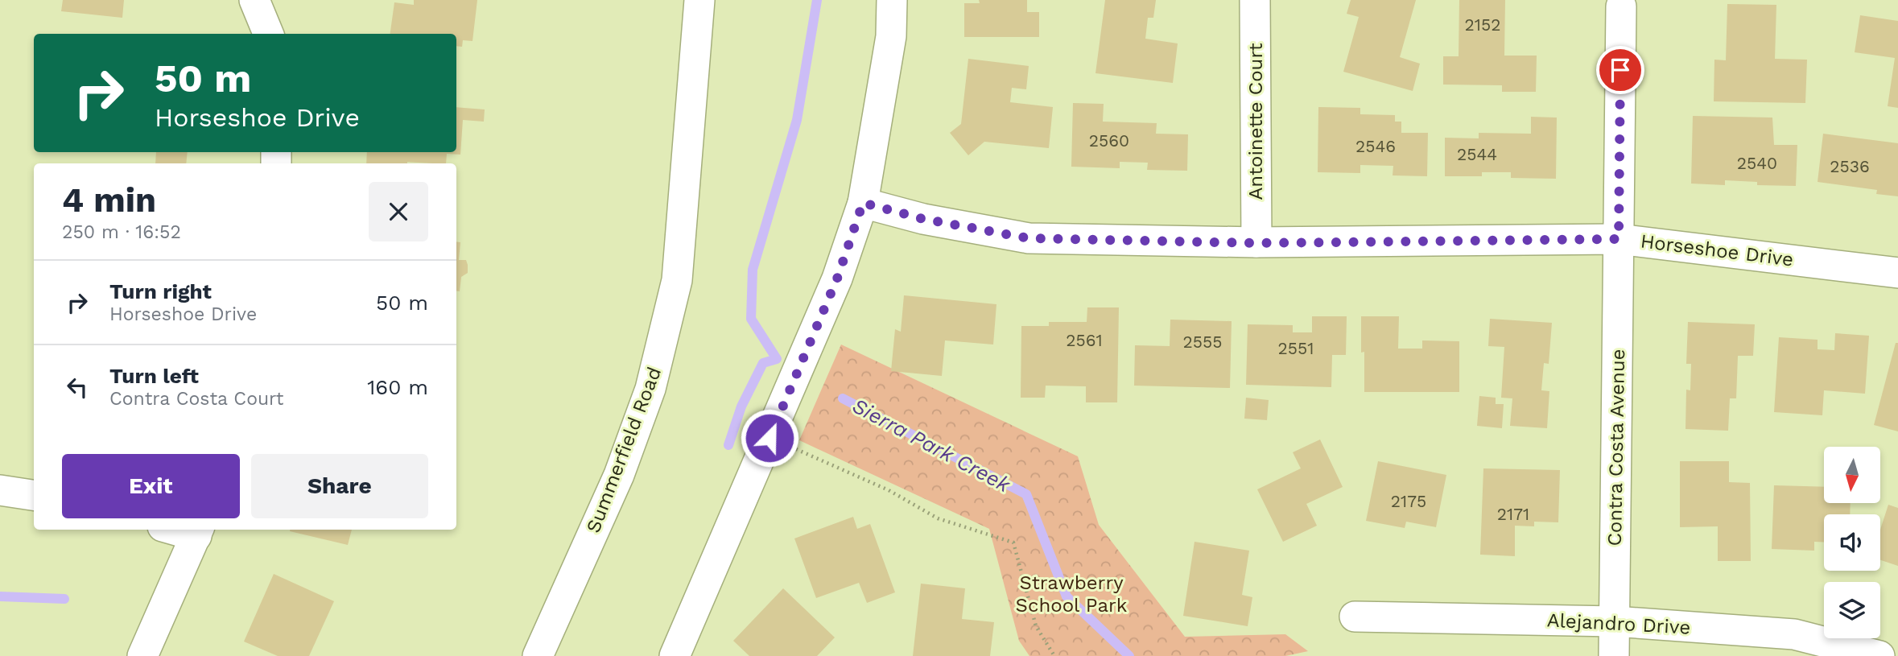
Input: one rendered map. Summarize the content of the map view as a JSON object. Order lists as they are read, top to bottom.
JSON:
{
  "streets": {
    "street": [
      "Antoinette Court",
      "Horseshoe Drive",
      "Contra Costa Avenue",
      "Summerfield Road",
      "Alejandro Drive"
    ]
  },
  "crossings": [
    ["Antoinette Court", "Horseshoe Drive"],
    ["Horseshoe Drive", "Contra Costa Avenue"],
    ["Contra Costa Avenue", "Alejandro Drive"]
  ],
  "water": ["Sierra Park Creek"],
  "parks": ["Strawberry School Park"],
  "house_numbers": [
    "2152",
    "2560",
    "2546",
    "2544",
    "2540",
    "2536",
    "2561",
    "2555",
    "2551",
    "2175",
    "2171"
  ],
  "north": "bottom",
  "page": {
    "turn": ["50 m", "Horseshoe Drive"],
    "heading": ["4 min", "250 m · 16:52"],
    "list": [
      {
        "name": "Turn right",
        "note": "Horseshoe Drive",
        "value": "50 m"
      },
      {
        "name": "Turn left",
        "note": "Contra Costa Court",
        "value": "160 m"
      }
    ],
    "buttons": ["Exit", "Share"]
  }
}
